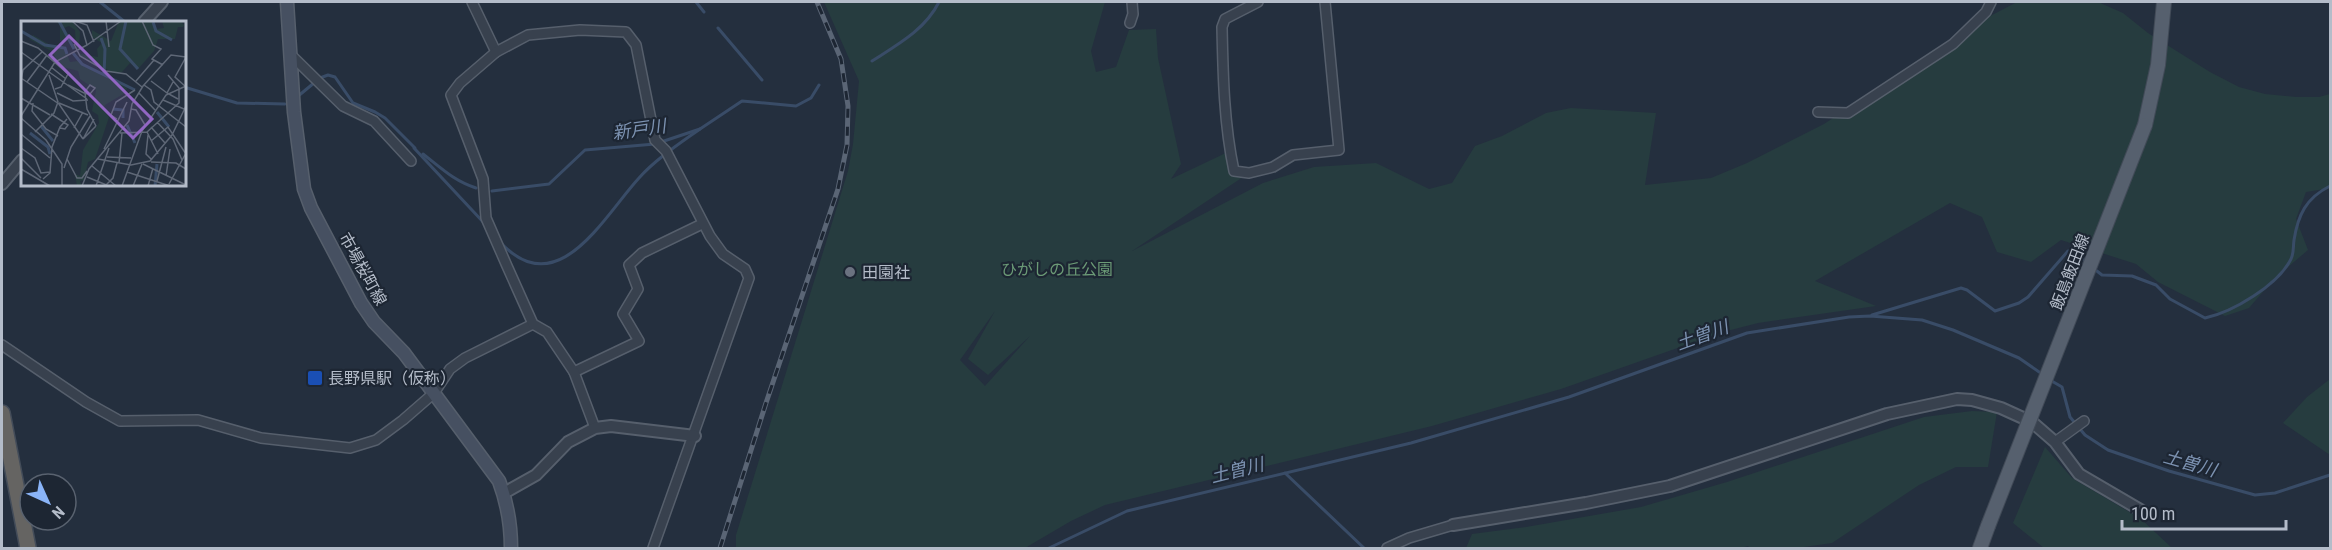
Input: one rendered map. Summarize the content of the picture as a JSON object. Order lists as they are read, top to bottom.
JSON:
{
  "streets": {
    "main road": ["市場桜町線", "飯島飯田線"]
  },
  "water": ["新戸川", "土曽川"],
  "parks": ["ひがしの丘公園"],
  "places": {
    "other": ["田園社"],
    "transit": ["長野県駅（仮称）"]
  },
  "scale_bar": "100 m",
  "north": "bottom right"
}
